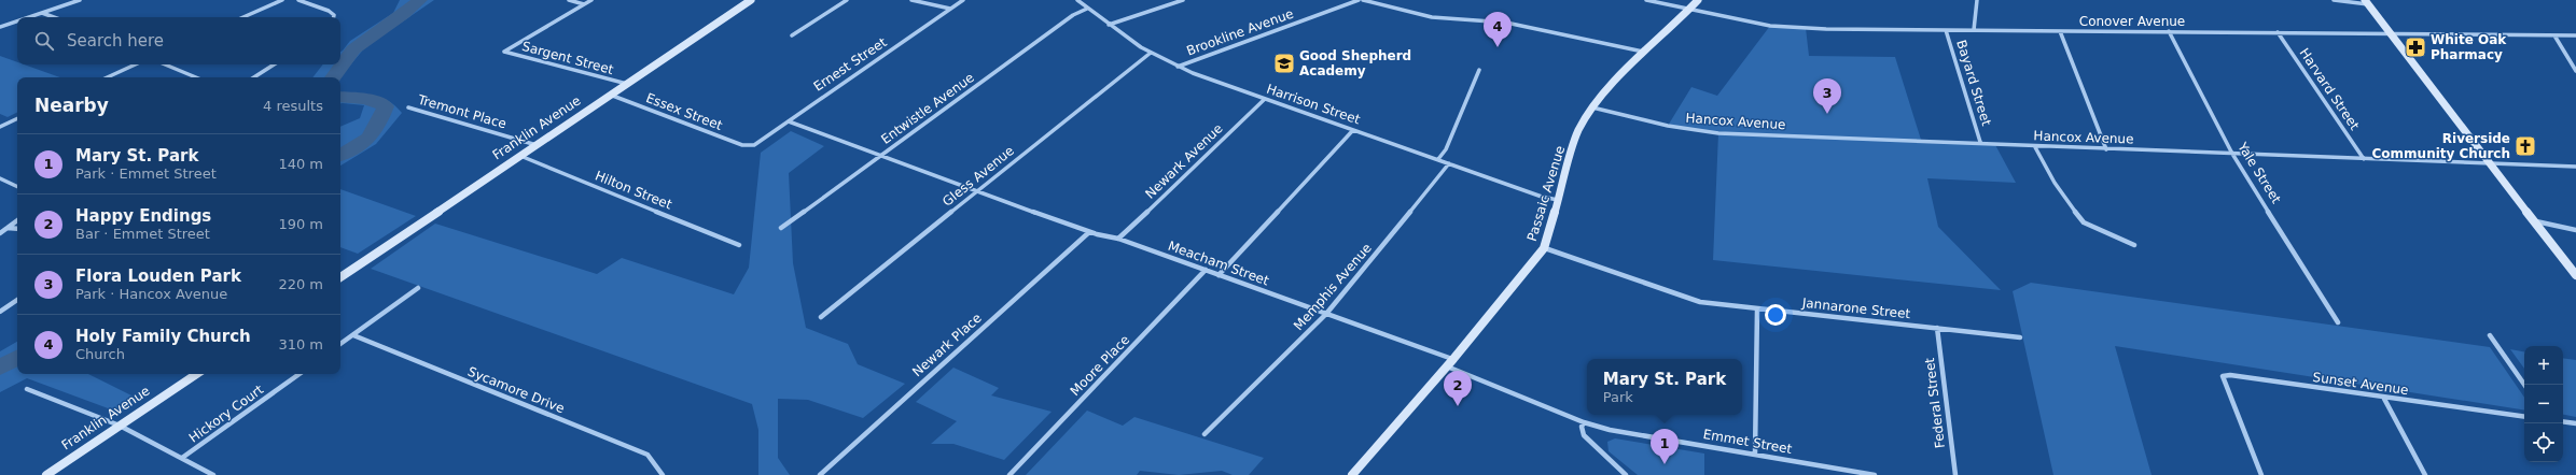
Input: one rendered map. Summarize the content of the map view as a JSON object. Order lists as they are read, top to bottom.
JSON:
{
  "streets": {
    "street": [
      "Conover Avenue",
      "Brookline Avenue",
      "Sargent Street",
      "Ernest Street",
      "Bayard Street",
      "Harvard Street",
      "Harrison Street",
      "Entwistle Avenue",
      "Tremont Place",
      "Essex Street",
      "Hancox Avenue",
      "Franklin Avenue",
      "Newark Avenue",
      "Yale Street",
      "Gless Avenue",
      "Hilton Street",
      "Passaic Avenue",
      "Meacham Street",
      "Memphis Avenue",
      "Jannarone Street",
      "Newark Place",
      "Moore Place",
      "Sunset Avenue",
      "Sycamore Drive",
      "Federal Street",
      "Hickory Court",
      "Emmet Street"
    ]
  },
  "crossings": [
    ["Conover Avenue", "Bayard Street"],
    ["Conover Avenue", "Harvard Street"],
    ["Conover Avenue", "Yale Street"],
    ["Conover Avenue", "Passaic Avenue"],
    ["Brookline Avenue", "Harrison Street"],
    ["Sargent Street", "Franklin Avenue"],
    ["Ernest Street", "Essex Street"],
    ["Ernest Street", "Meacham Street"],
    ["Bayard Street", "Hancox Avenue"],
    ["Harvard Street", "Hancox Avenue"],
    ["Harrison Street", "Entwistle Avenue"],
    ["Harrison Street", "Newark Avenue"],
    ["Harrison Street", "Gless Avenue"],
    ["Harrison Street", "Passaic Avenue"],
    ["Harrison Street", "Memphis Avenue"],
    ["Entwistle Avenue", "Meacham Street"],
    ["Tremont Place", "Franklin Avenue"],
    ["Essex Street", "Franklin Avenue"],
    ["Hancox Avenue", "Yale Street"],
    ["Hancox Avenue", "Passaic Avenue"],
    ["Franklin Avenue", "Hilton Street"],
    ["Newark Avenue", "Meacham Street"],
    ["Gless Avenue", "Meacham Street"],
    ["Passaic Avenue", "Meacham Street"],
    ["Passaic Avenue", "Jannarone Street"],
    ["Passaic Avenue", "Emmet Street"],
    ["Meacham Street", "Memphis Avenue"],
    ["Meacham Street", "Newark Place"],
    ["Meacham Street", "Moore Place"],
    ["Jannarone Street", "Federal Street"]
  ],
  "places": {
    "pharmacy": ["White Oak Pharmacy"],
    "school or university": ["Good Shepherd Academy"],
    "church": ["Riverside Community Church"]
  },
  "page": {
    "pins": [
      "4",
      "3",
      "2",
      "1"
    ],
    "search": "Search here",
    "heading": ["Nearby", "4 results"],
    "list": [
      {
        "mark": "1",
        "name": "Mary St. Park",
        "note": "Park · Emmet Street",
        "value": "140 m"
      },
      {
        "mark": "2",
        "name": "Happy Endings",
        "note": "Bar · Emmet Street",
        "value": "190 m"
      },
      {
        "mark": "3",
        "name": "Flora Louden Park",
        "note": "Park · Hancox Avenue",
        "value": "220 m"
      },
      {
        "mark": "4",
        "name": "Holy Family Church",
        "note": "Church",
        "value": "310 m"
      }
    ],
    "map_buttons": ["+", "−"],
    "popup": ["Mary St. Park", "Park"]
  }
}
